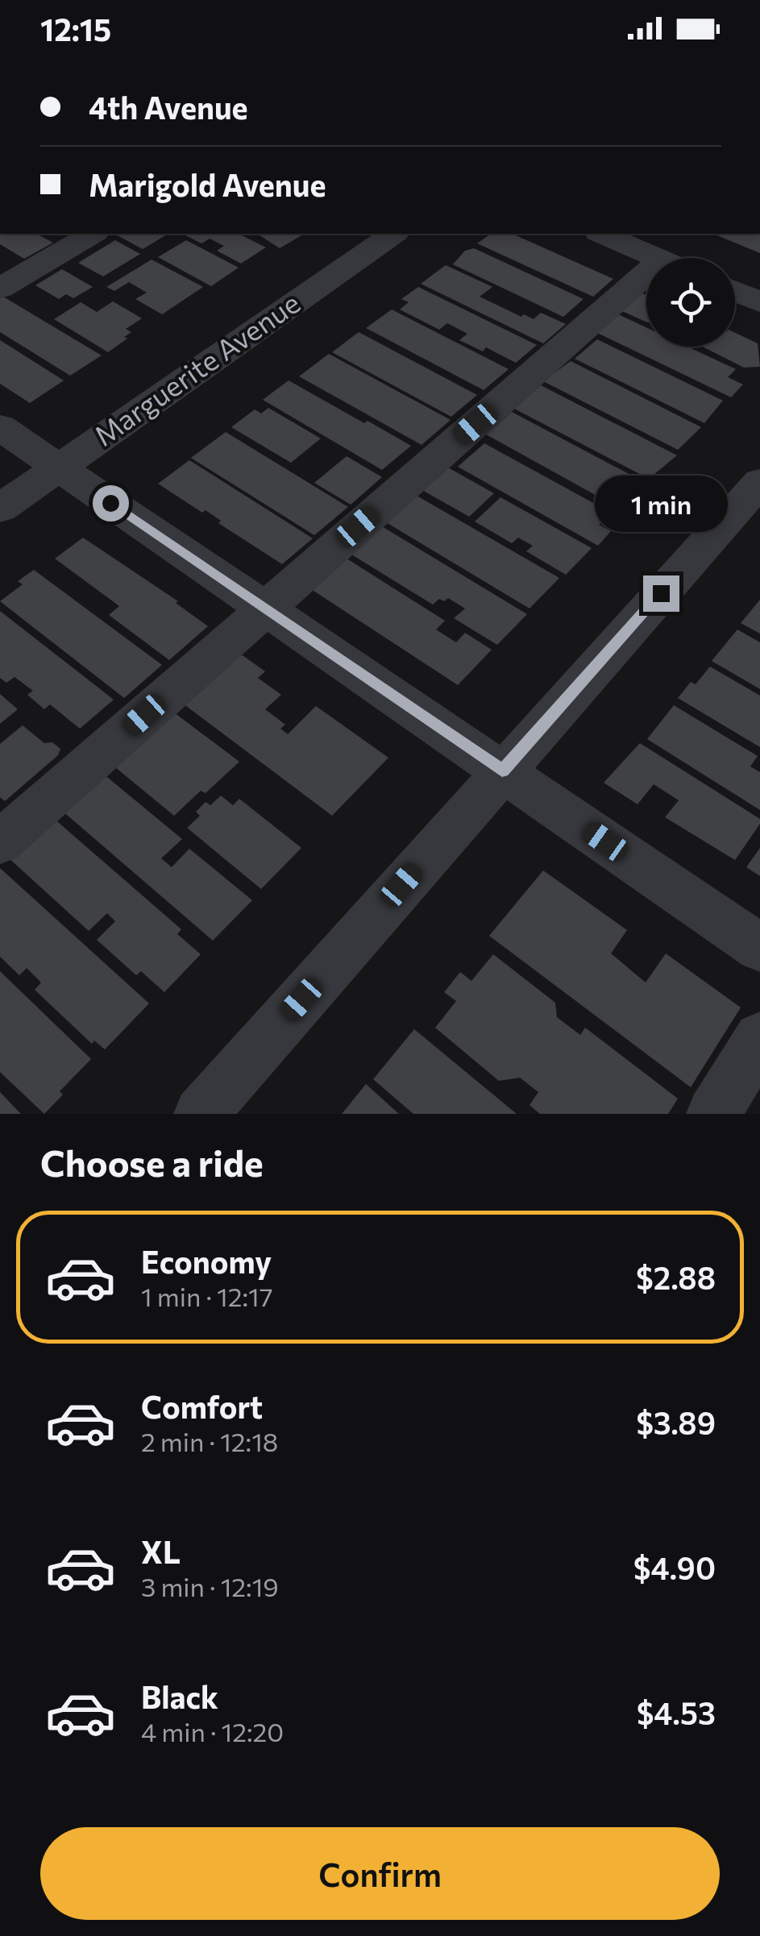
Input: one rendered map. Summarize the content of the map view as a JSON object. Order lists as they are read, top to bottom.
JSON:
{
  "streets": {
    "street": ["Marguerite Avenue"]
  },
  "page": {
    "status": "12:15",
    "banner": ["4th Avenue", "Marigold Avenue"],
    "bubble": "1 min",
    "heading": "Choose a ride",
    "list": [
      {
        "name": "Economy",
        "note": "1 min · 12:17",
        "value": "$2.88"
      },
      {
        "name": "Comfort",
        "note": "2 min · 12:18",
        "value": "$3.89"
      },
      {
        "name": "XL",
        "note": "3 min · 12:19",
        "value": "$4.90"
      },
      {
        "name": "Black",
        "note": "4 min · 12:20",
        "value": "$4.53"
      }
    ],
    "buttons": "Confirm"
  }
}
